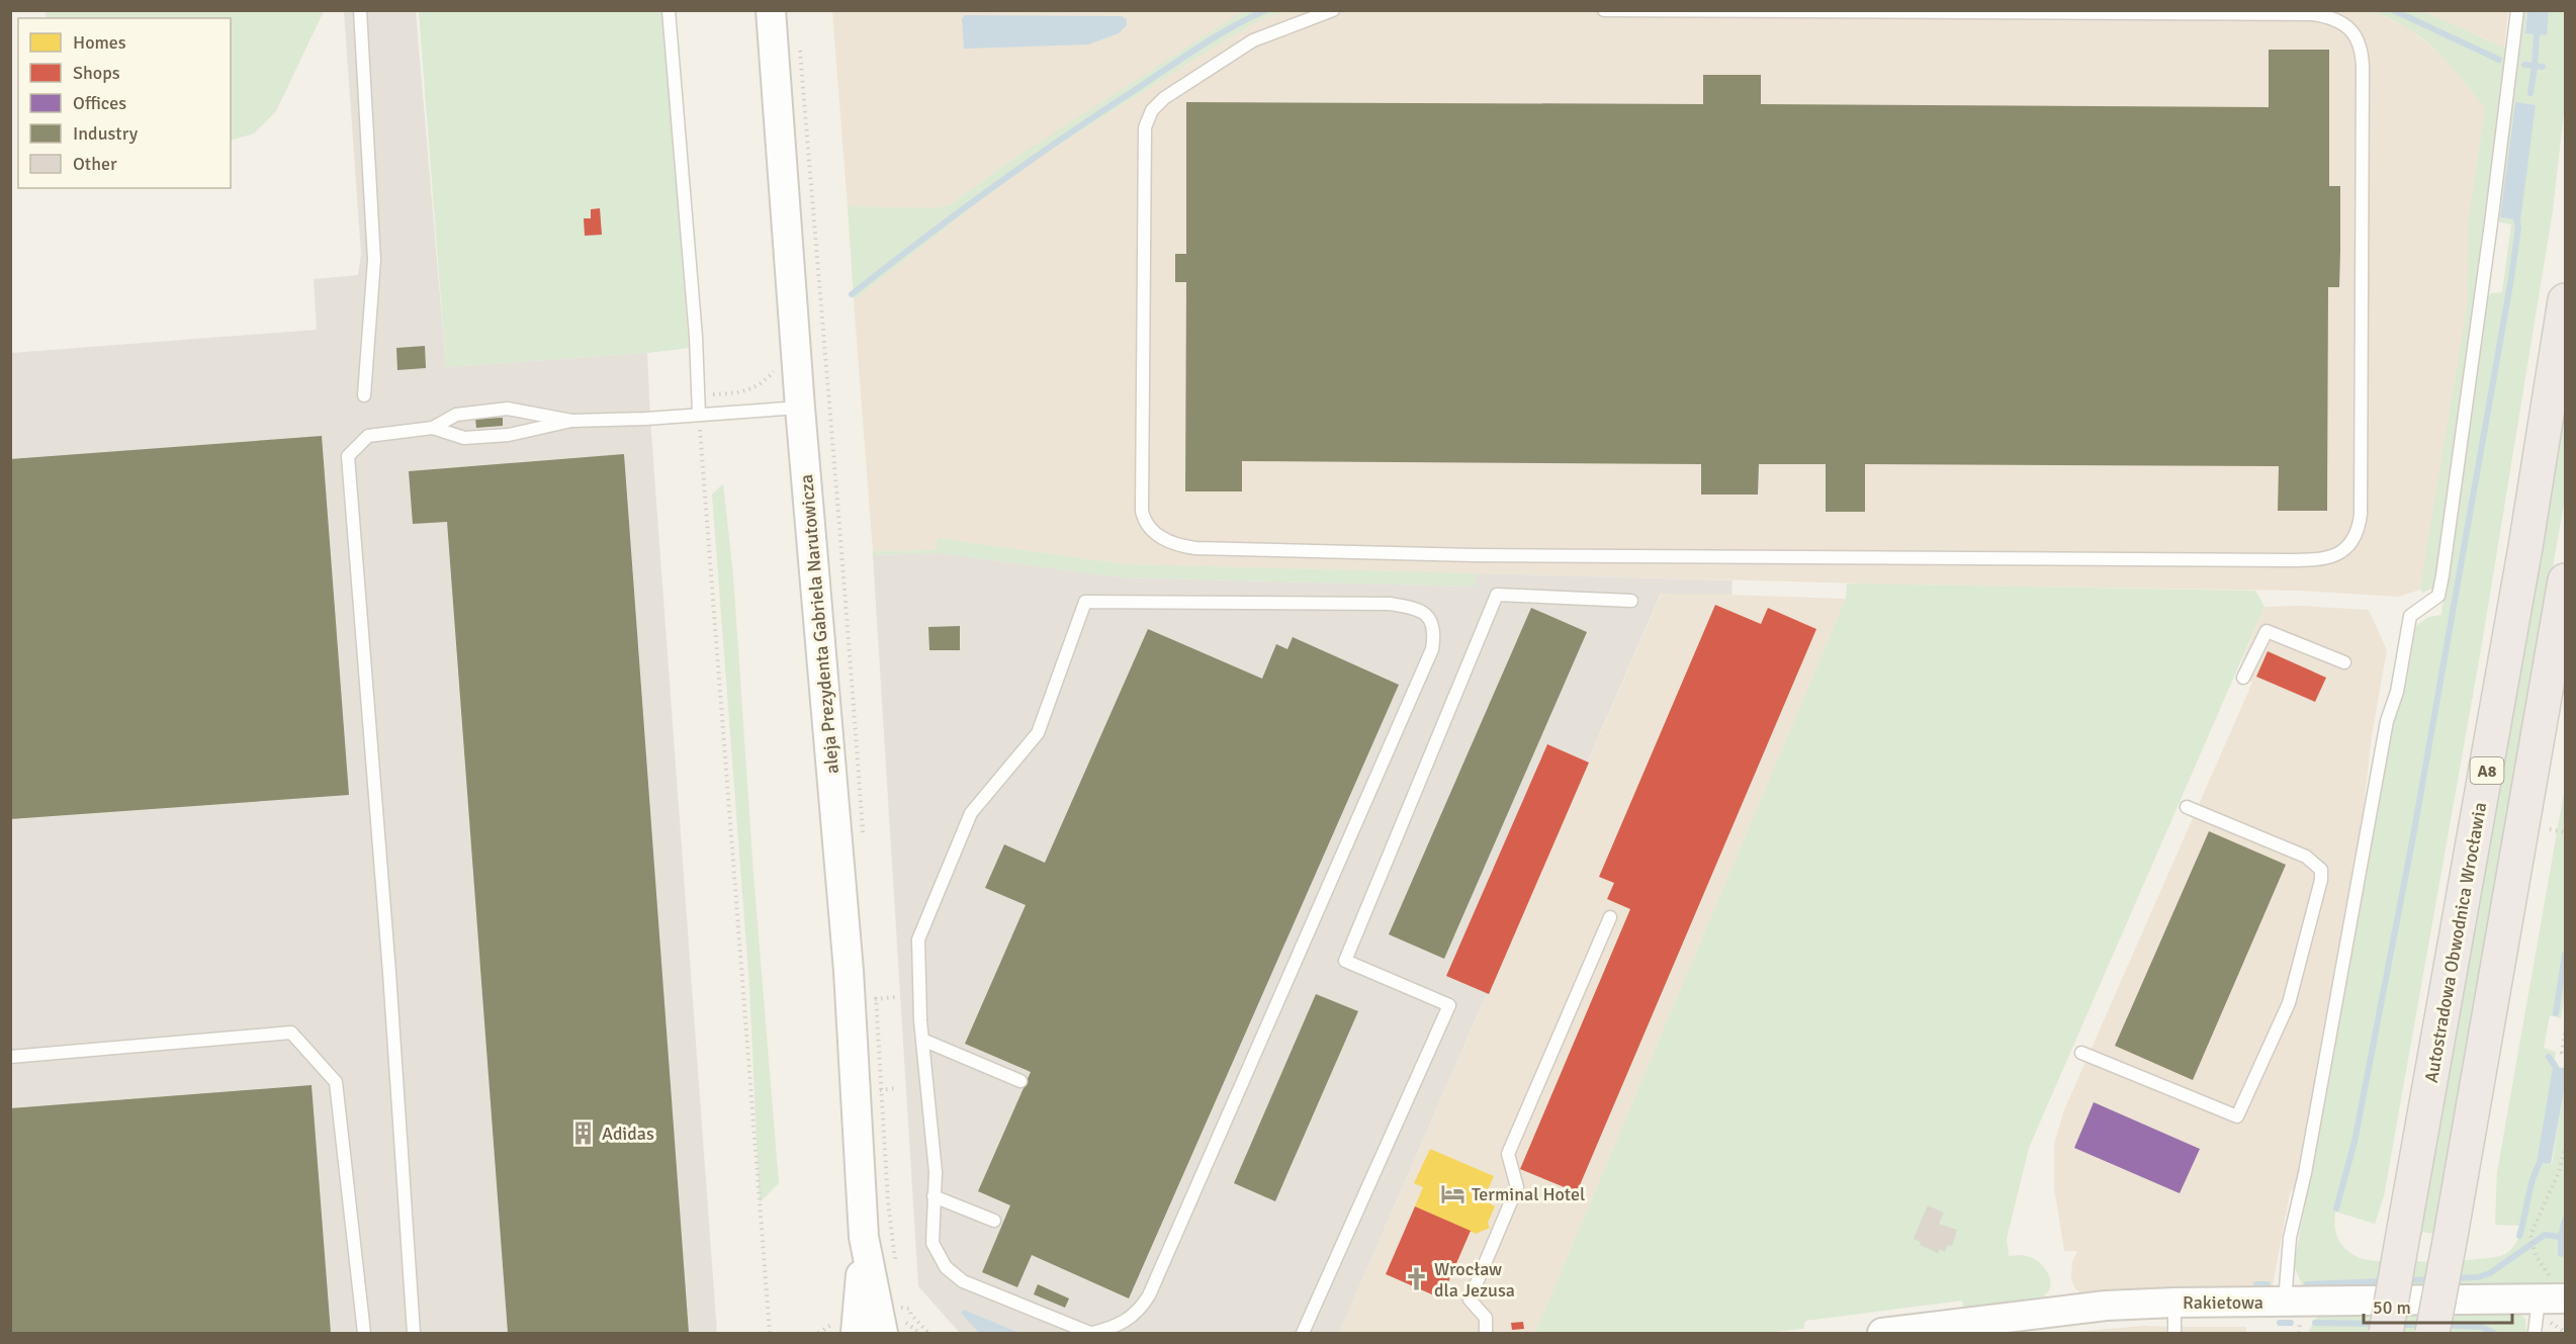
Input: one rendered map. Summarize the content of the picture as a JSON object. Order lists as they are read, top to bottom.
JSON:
{
  "streets": {
    "highway": ["A8", "Autostradowa Obwodnica Wrocławia"],
    "street": ["aleja Prezydenta Gabriela Narutowicza", "Rakietowa"]
  },
  "places": {
    "building": ["Adidas"],
    "hotel": ["Terminal Hotel"],
    "church": ["Wrocław dla Jezusa"]
  },
  "legend": [
    "Homes",
    "Shops",
    "Offices",
    "Industry",
    "Other"
  ],
  "scale_bar": "50 m"
}
